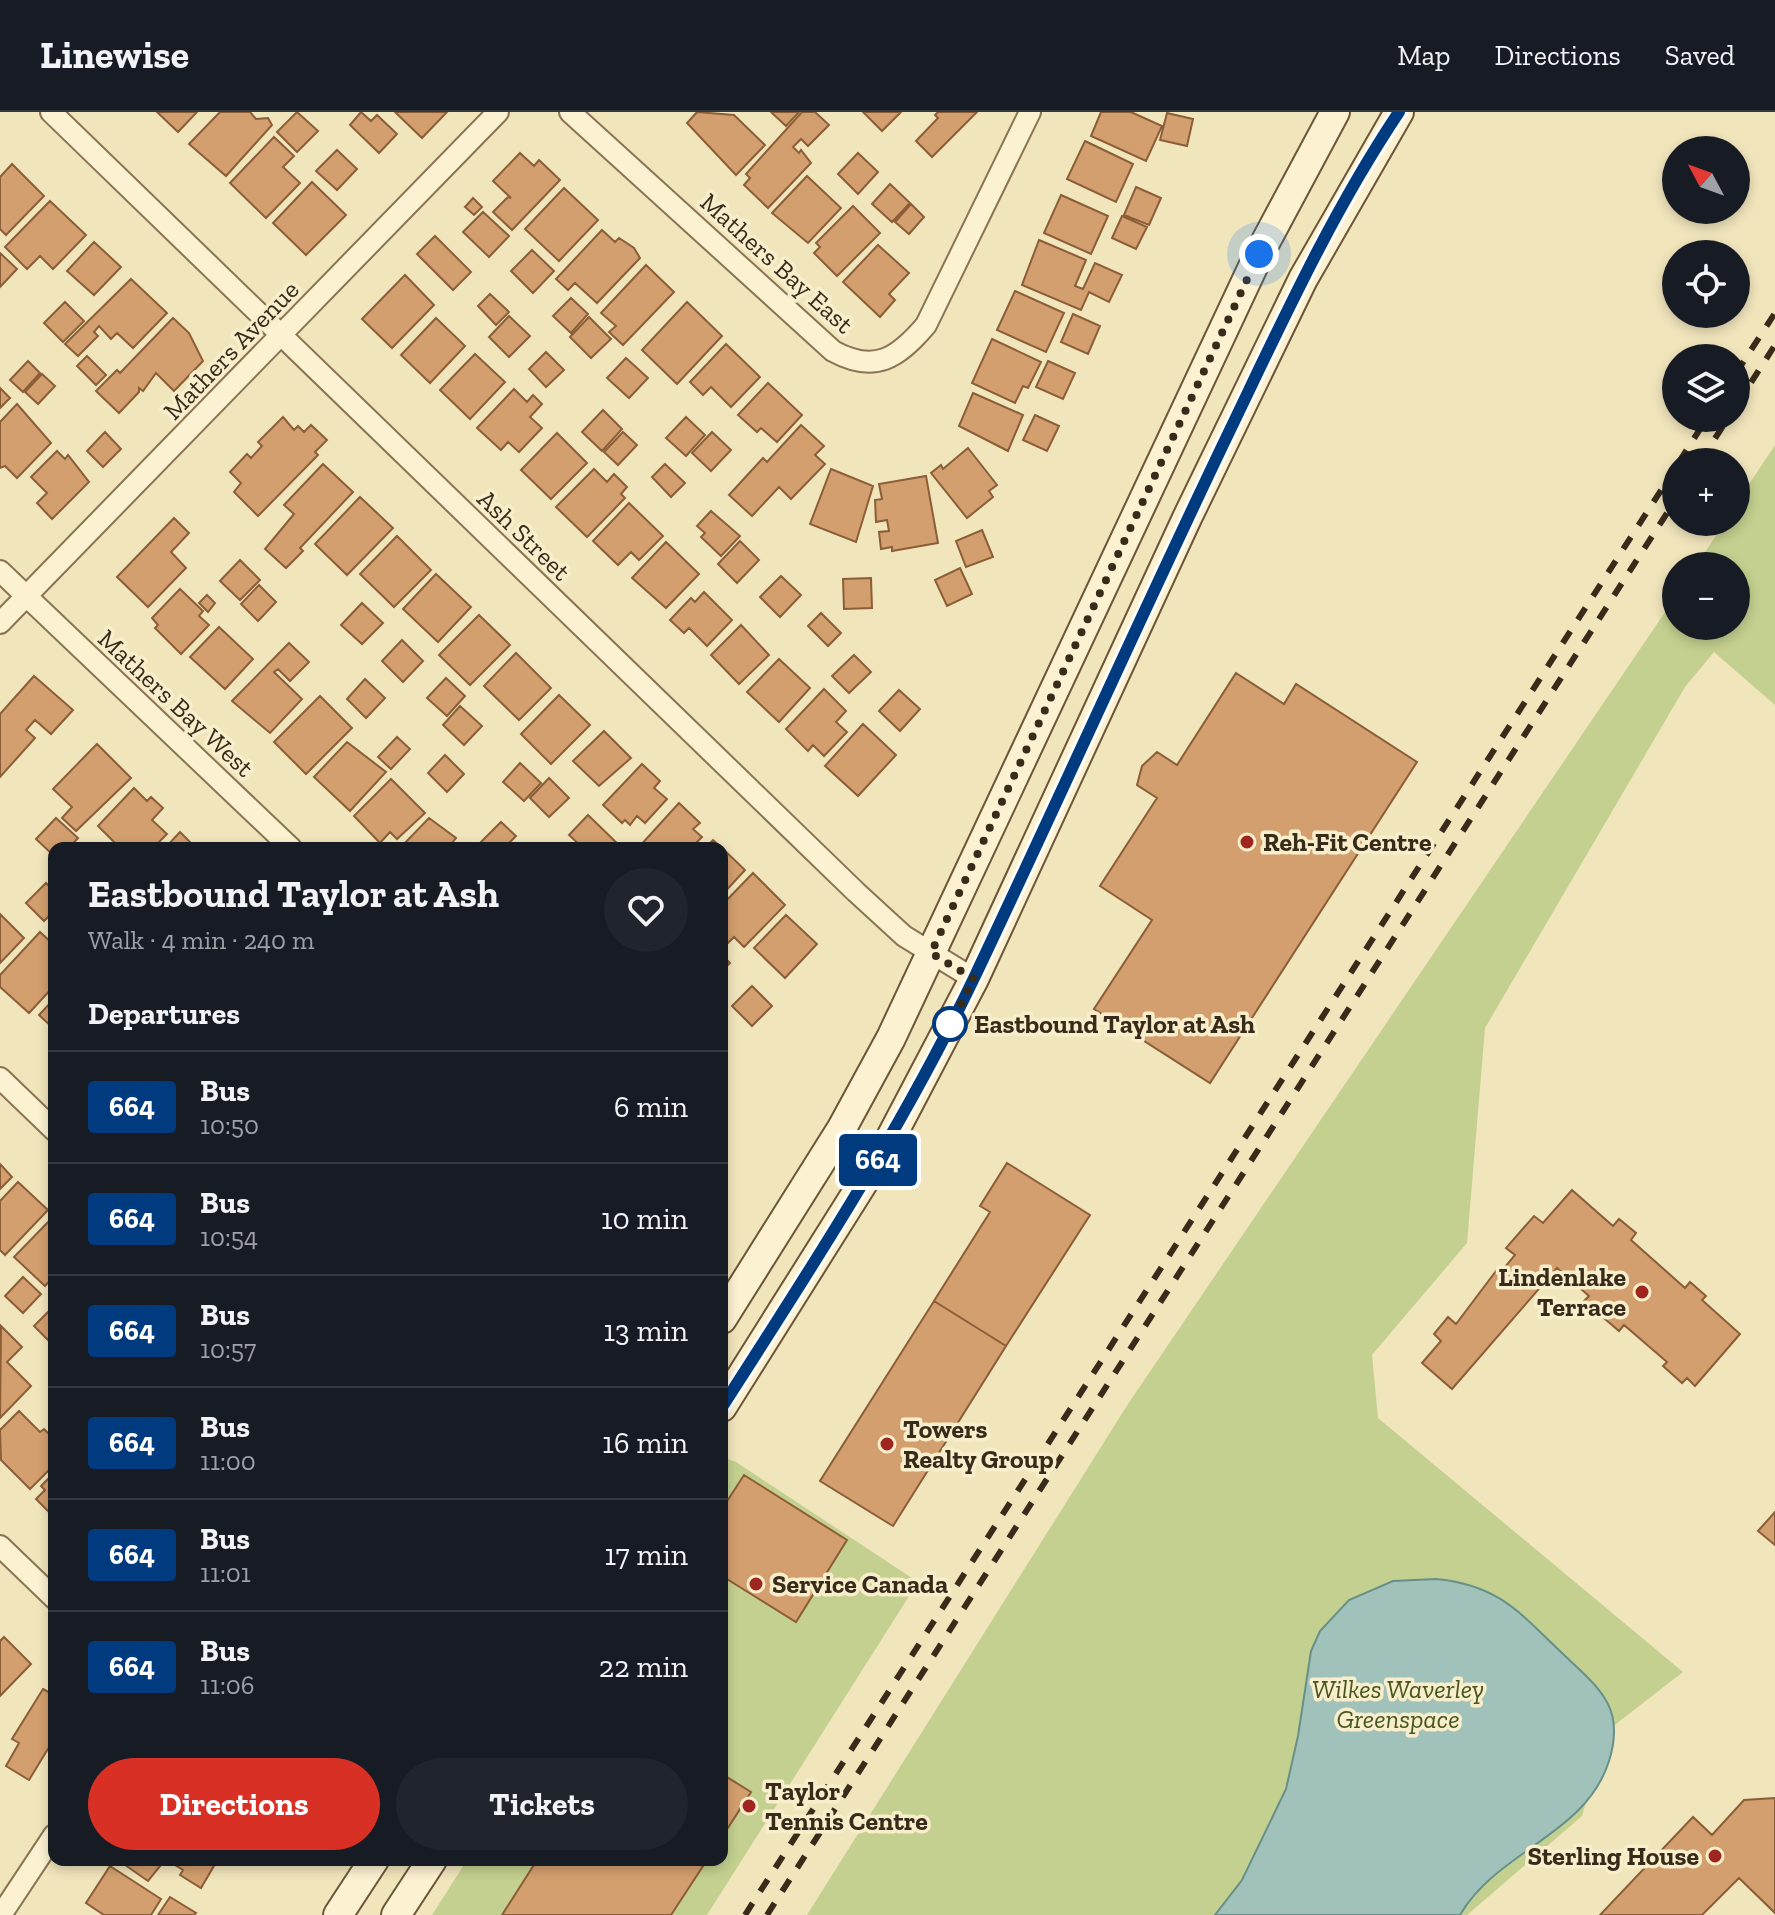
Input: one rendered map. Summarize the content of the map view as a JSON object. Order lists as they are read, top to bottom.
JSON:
{
  "streets": {
    "street": [
      "Mathers Bay East",
      "Mathers Avenue",
      "Ash Street",
      "Mathers Bay West"
    ]
  },
  "crossings": [
    ["Mathers Avenue", "Ash Street"],
    ["Mathers Avenue", "Mathers Bay West"]
  ],
  "parks": ["Wilkes Waverley Greenspace"],
  "places": [
    "Reh-Fit Centre",
    "Eastbound Taylor at Ash",
    "Lindenlake Terrace",
    "Towers Realty Group",
    "Service Canada",
    "Taylor Tennis Centre",
    "Sterling House"
  ],
  "lines": ["bus line 664"],
  "north": "top left",
  "page": {
    "header": "Linewise",
    "nav": ["Map", "Directions", "Saved"],
    "on_map": "664",
    "map_buttons": ["+", "−"],
    "heading": [
      ["Eastbound Taylor at Ash", "Walk · 4 min · 240 m"],
      "Departures"
    ],
    "list": [
      {
        "mark": "664",
        "name": "Bus",
        "note": "10:50",
        "value": "6 min"
      },
      {
        "mark": "664",
        "name": "Bus",
        "note": "10:54",
        "value": "10 min"
      },
      {
        "mark": "664",
        "name": "Bus",
        "note": "10:57",
        "value": "13 min"
      },
      {
        "mark": "664",
        "name": "Bus",
        "note": "11:00",
        "value": "16 min"
      },
      {
        "mark": "664",
        "name": "Bus",
        "note": "11:01",
        "value": "17 min"
      },
      {
        "mark": "664",
        "name": "Bus",
        "note": "11:06",
        "value": "22 min"
      }
    ],
    "buttons": ["Directions", "Tickets"]
  }
}
